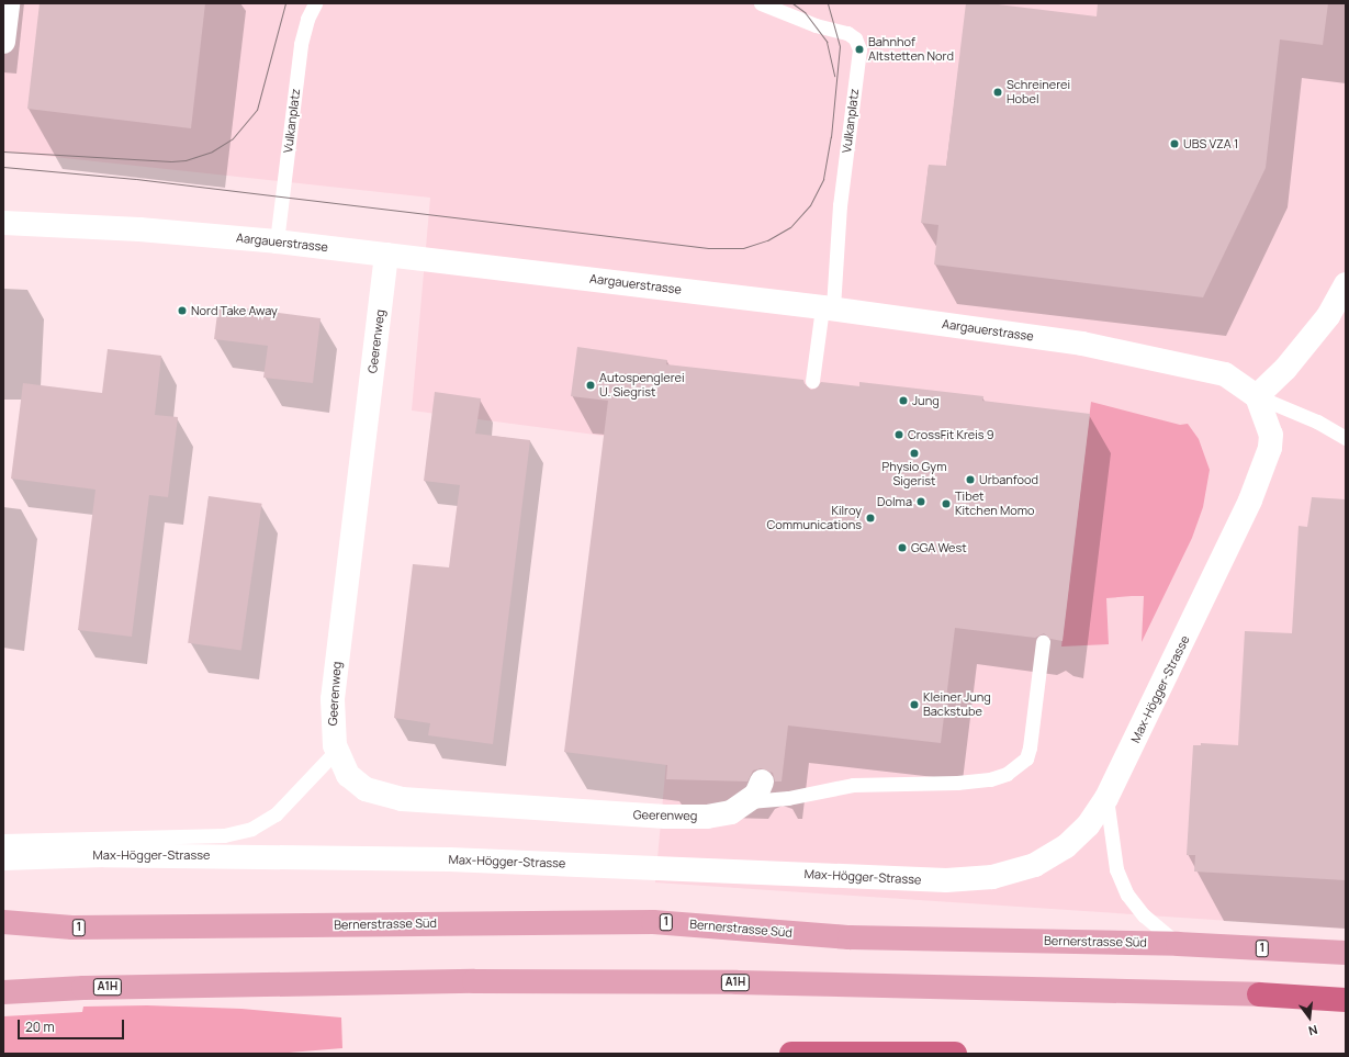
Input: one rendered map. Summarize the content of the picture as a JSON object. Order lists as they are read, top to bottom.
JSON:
{
  "streets": {
    "highway": ["A1H"],
    "main road": [
      "Aargauerstrasse",
      "Geerenweg",
      "Max-Högger-Strasse",
      "1",
      "Bernerstrasse Süd"
    ],
    "lane": ["Vulkanplatz"]
  },
  "crossings": [
    ["Vulkanplatz", "Aargauerstrasse"],
    ["Aargauerstrasse", "Geerenweg"],
    ["Aargauerstrasse", "Max-Högger-Strasse"]
  ],
  "places": [
    "Bahnhof Altstetten Nord",
    "Schreinerei Hobel",
    "UBS VZA 1",
    "Nord Take Away",
    "Autospenglerei U. Siegrist",
    "Jung",
    "CrossFit Kreis 9",
    "Physio Gym Sigerist",
    "Urbanfood",
    "Dolma",
    "Tibet Kitchen Momo",
    "Kilroy Communications",
    "GGA West",
    "Kleiner Jung Backstube"
  ],
  "scale_bar": "20 m",
  "north": "bottom"
}
